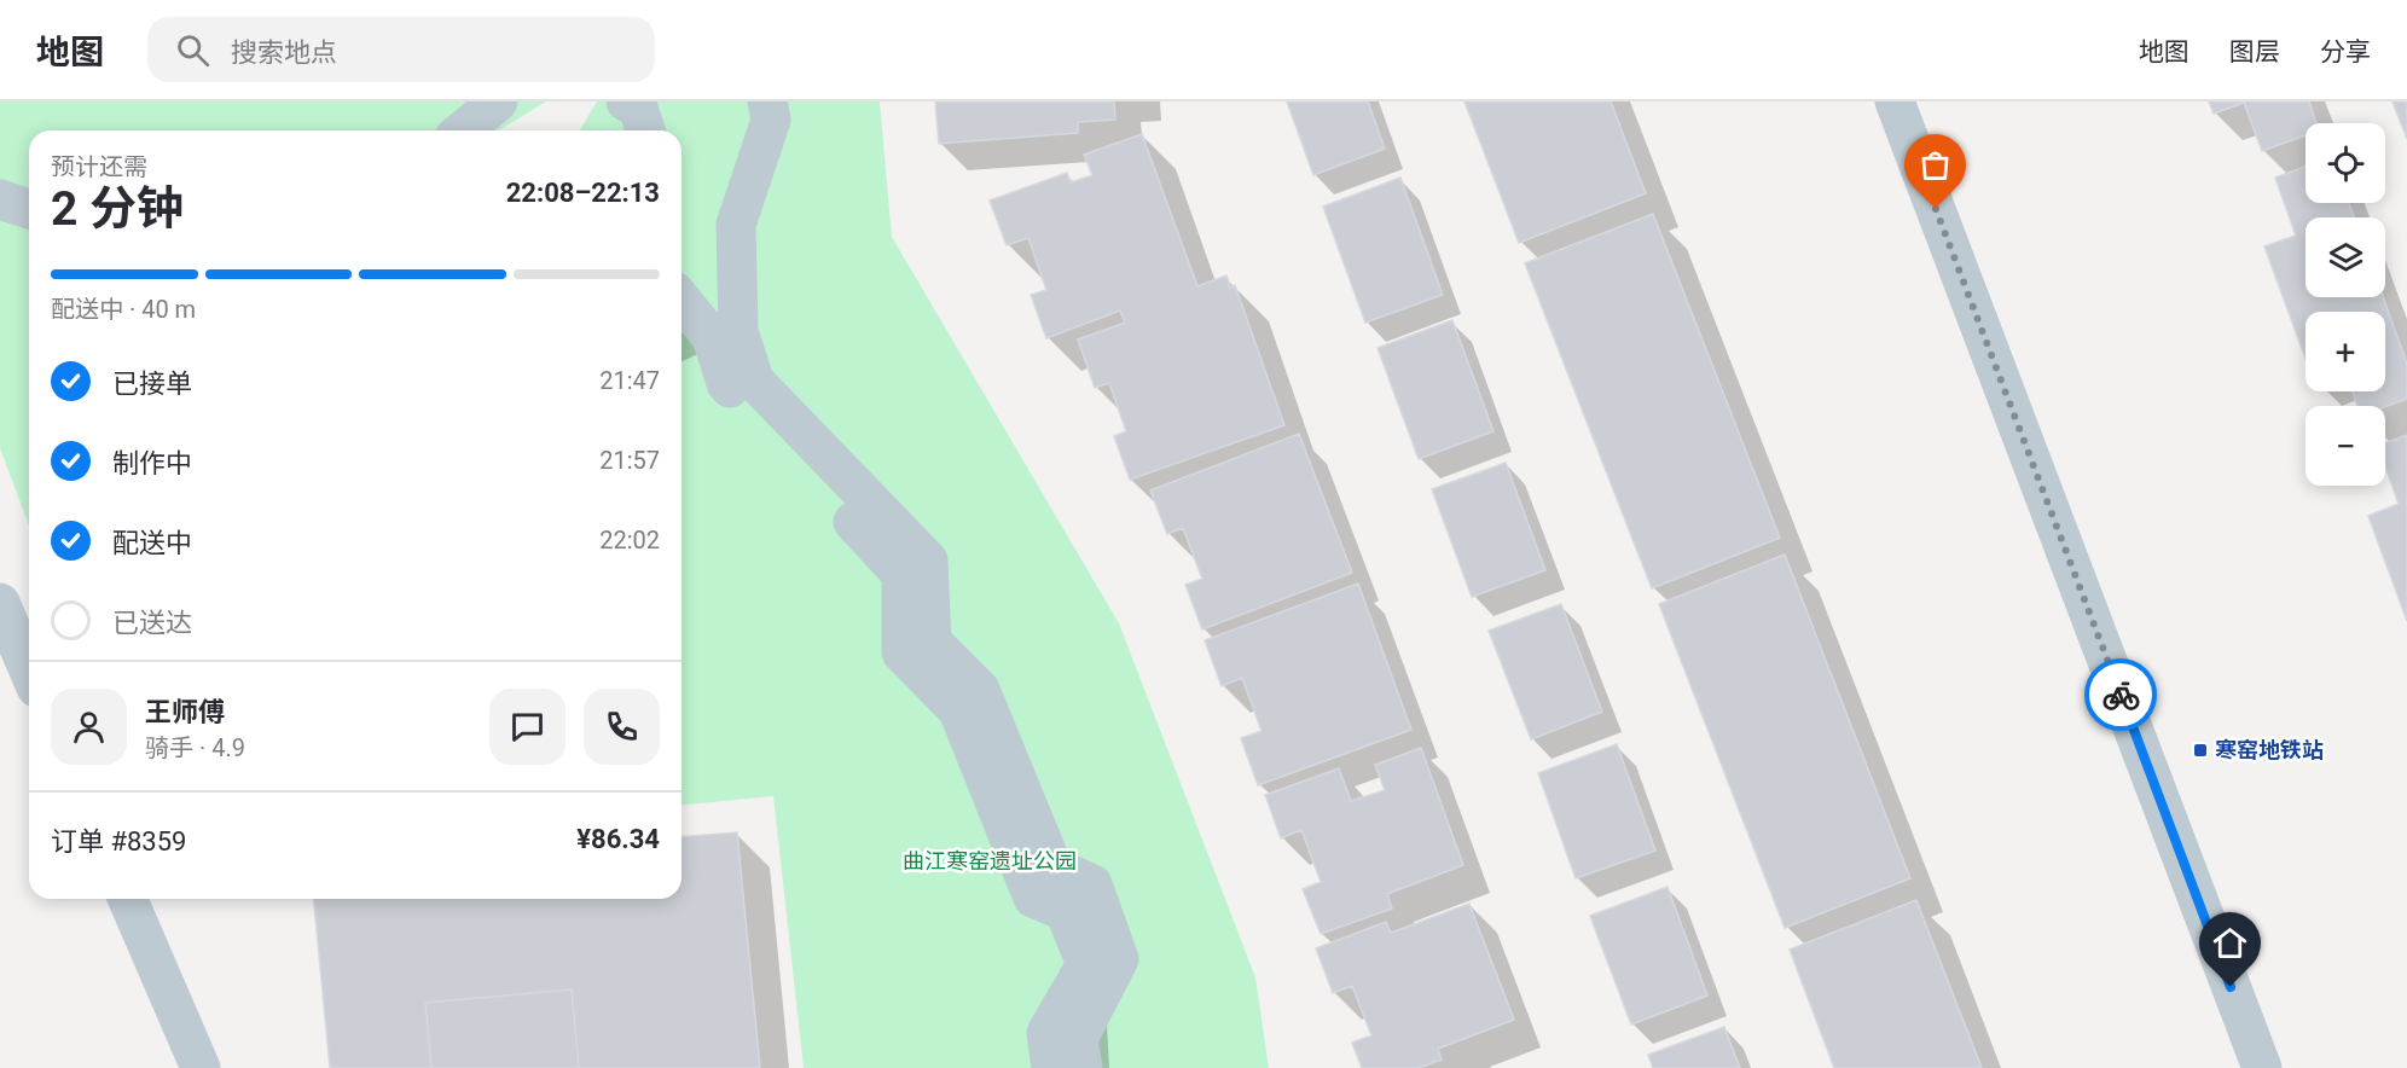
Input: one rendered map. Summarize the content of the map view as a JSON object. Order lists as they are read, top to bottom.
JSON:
{
  "parks": ["曲江寒窑遗址公园"],
  "places": {
    "transit": ["寒窑地铁站"]
  },
  "page": {
    "header": "地图",
    "search": "搜索地点",
    "nav": ["地图", "图层", "分享"],
    "map_buttons": ["+", "−"],
    "heading": ["2 分钟", "预计还需", "22:08–22:13"],
    "panel": [
      "王师傅",
      "骑手 · 4.9",
      "订单 #8359",
      "¥86.34"
    ],
    "bar": "配送中 · 40 m",
    "list": [
      ["已接单", "21:47"],
      ["制作中", "21:57"],
      ["配送中", "22:02"],
      "已送达"
    ]
  }
}
